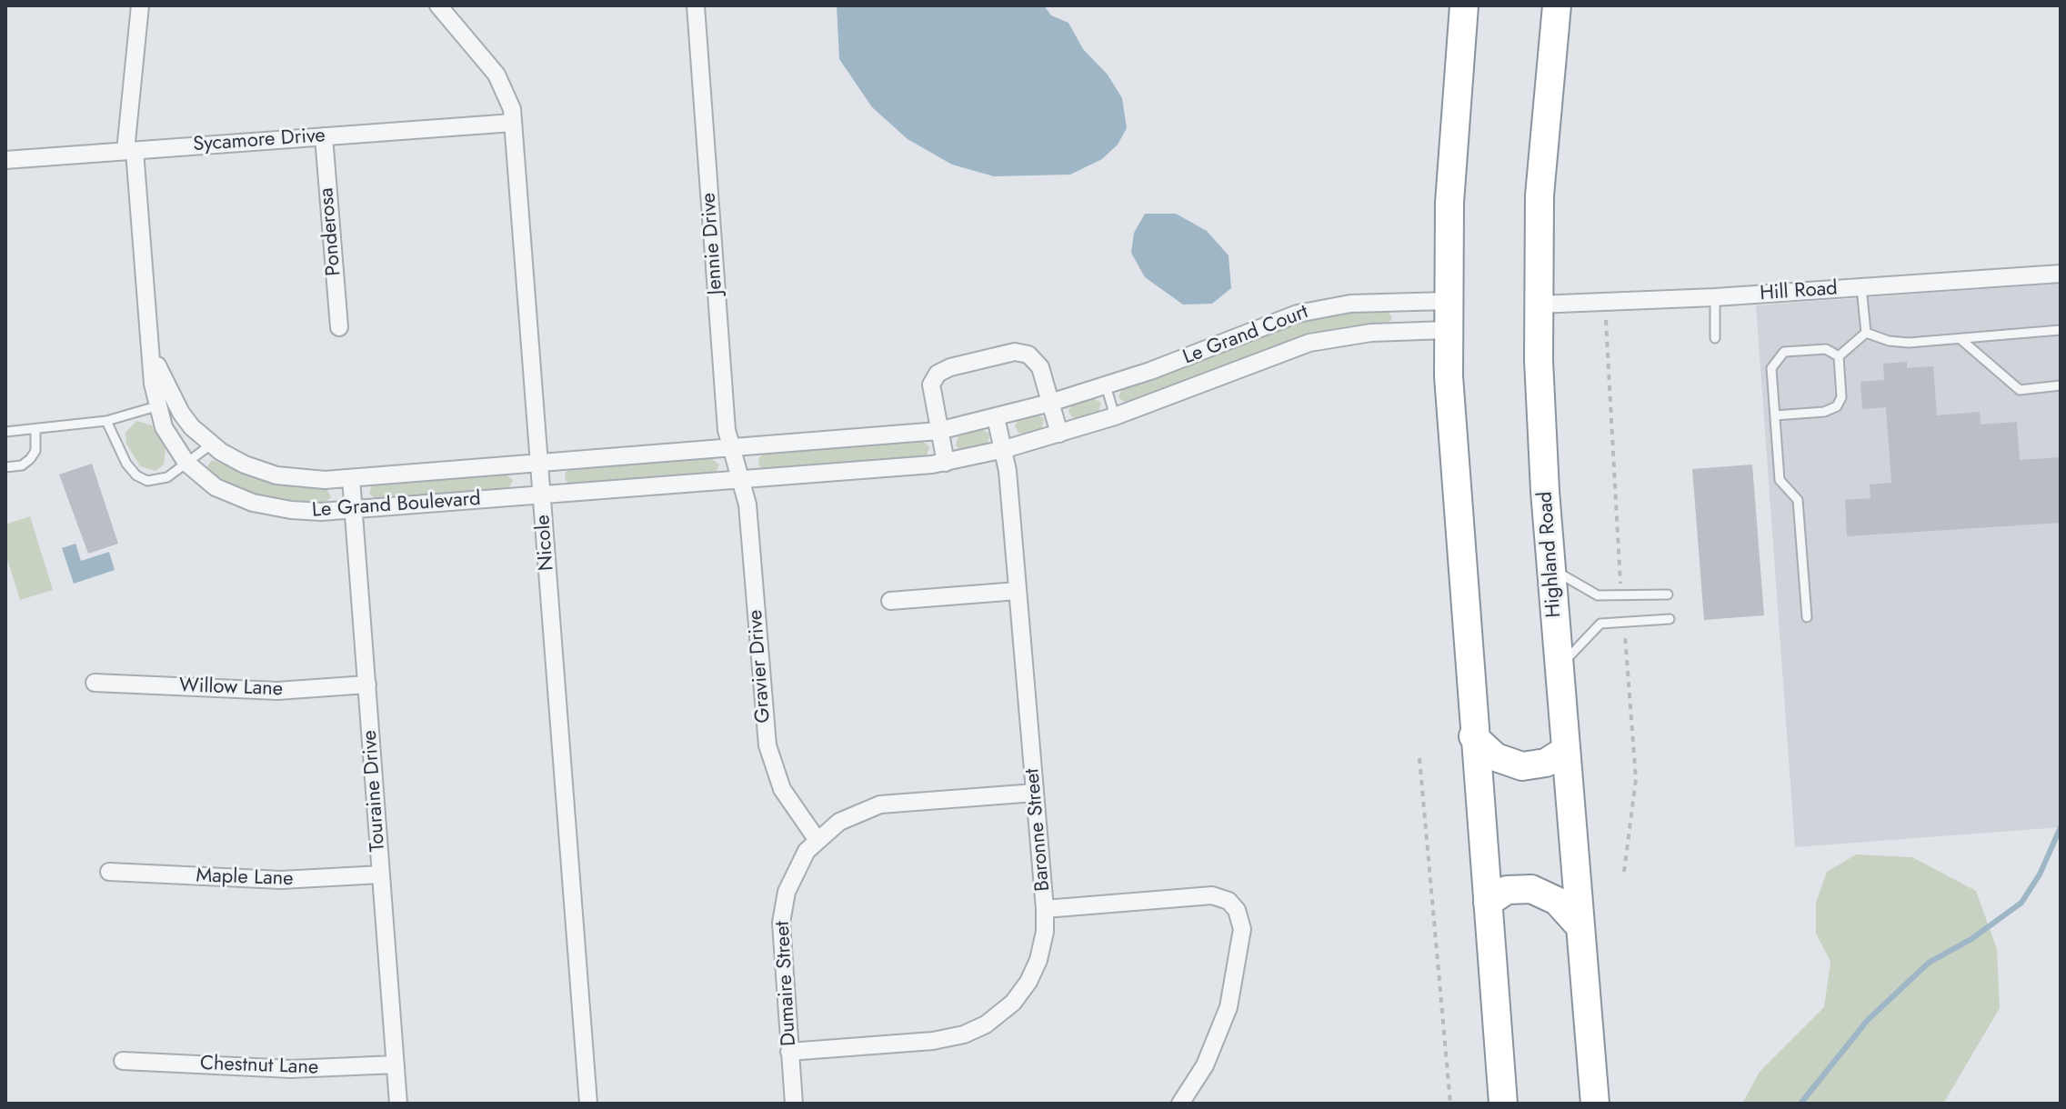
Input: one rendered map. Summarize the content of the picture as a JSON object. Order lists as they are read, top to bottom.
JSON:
{
  "streets": {
    "highway": ["Highland Road"],
    "street": [
      "Sycamore Drive",
      "Ponderosa",
      "Jennie Drive",
      "Hill Road",
      "Le Grand Court",
      "Le Grand Boulevard",
      "Nicole",
      "Gravier Drive",
      "Willow Lane",
      "Touraine Drive",
      "Baronne Street",
      "Maple Lane",
      "Dumaire Street",
      "Chestnut Lane"
    ]
  },
  "crossings": [
    ["Sycamore Drive", "Ponderosa"],
    ["Sycamore Drive", "Le Grand Boulevard"],
    ["Sycamore Drive", "Nicole"],
    ["Jennie Drive", "Le Grand Court"],
    ["Jennie Drive", "Le Grand Boulevard"],
    ["Jennie Drive", "Gravier Drive"],
    ["Hill Road", "Highland Road"],
    ["Le Grand Court", "Le Grand Boulevard"],
    ["Le Grand Court", "Gravier Drive"],
    ["Le Grand Court", "Baronne Street"],
    ["Le Grand Boulevard", "Nicole"],
    ["Le Grand Boulevard", "Gravier Drive"],
    ["Le Grand Boulevard", "Touraine Drive"],
    ["Gravier Drive", "Dumaire Street"],
    ["Willow Lane", "Touraine Drive"],
    ["Touraine Drive", "Maple Lane"],
    ["Touraine Drive", "Chestnut Lane"],
    ["Baronne Street", "Dumaire Street"]
  ]
}
